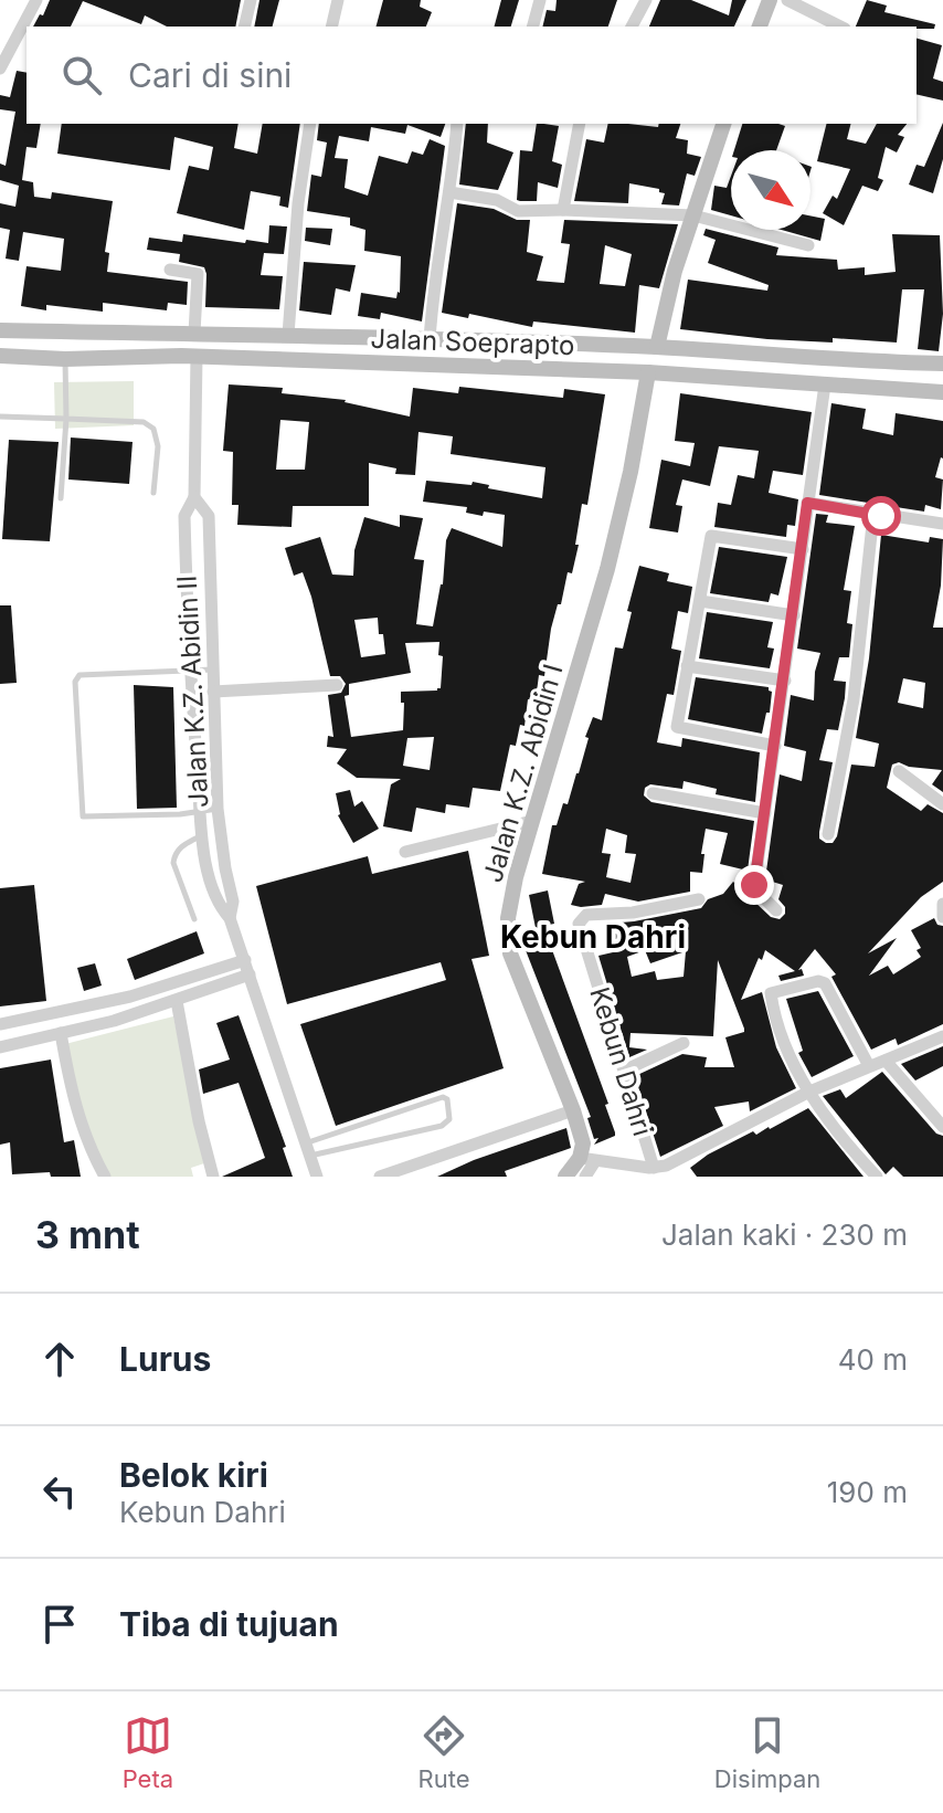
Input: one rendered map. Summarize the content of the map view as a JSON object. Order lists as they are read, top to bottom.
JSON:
{
  "streets": {
    "main road": ["Jalan Soeprapto", "Jalan K.Z. Abidin I"],
    "street": ["Jalan K.Z. Abidin II", "Kebun Dahri"]
  },
  "crossings": [
    ["Jalan Soeprapto", "Jalan K.Z. Abidin I"]
  ],
  "districts": ["Kebun Dahri"],
  "north": "bottom right",
  "page": {
    "search": "Cari di sini",
    "heading": ["3 mnt", "Jalan kaki · 230 m"],
    "list": [
      ["Lurus", "40 m"],
      ["Belok kiri", "Kebun Dahri", "190 m"],
      "Tiba di tujuan"
    ],
    "nav": ["Peta", "Rute", "Disimpan"]
  }
}
